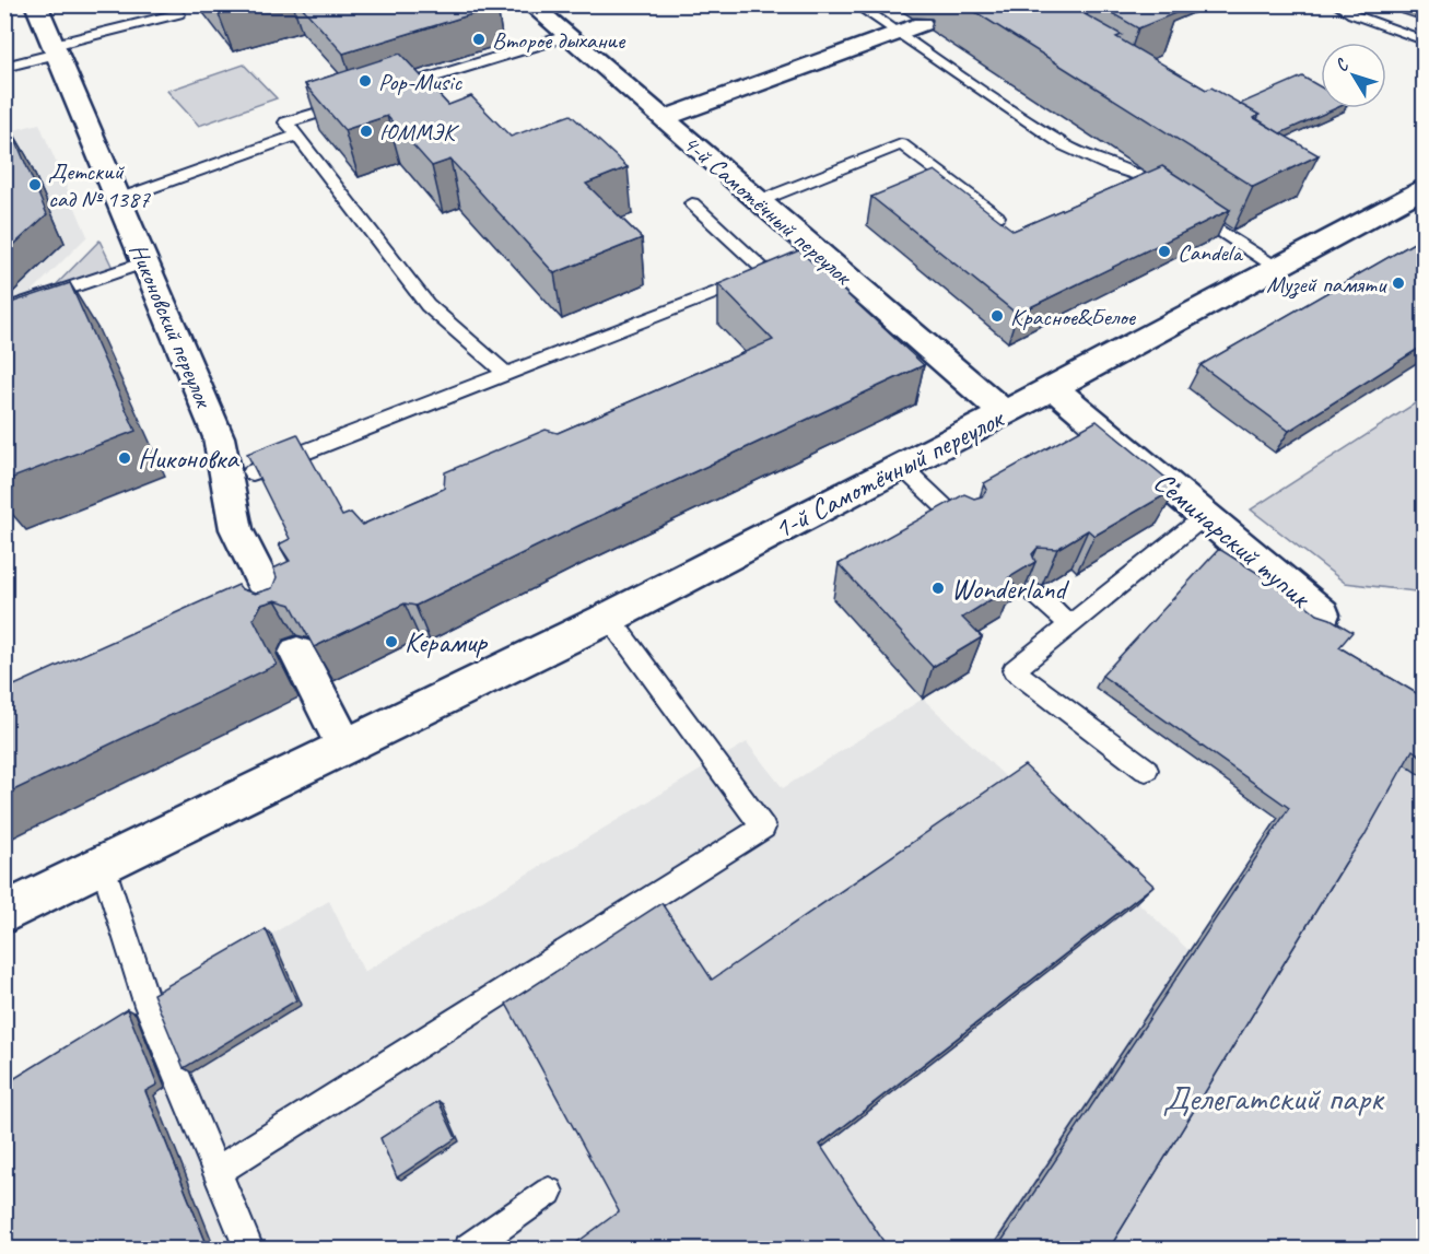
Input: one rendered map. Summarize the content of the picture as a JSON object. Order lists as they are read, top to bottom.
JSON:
{
  "streets": {
    "street": [
      "4-й Самотёчный переулок",
      "Никоновский переулок",
      "1-й Самотёчный переулок",
      "Семинарский тупик"
    ]
  },
  "crossings": [
    ["4-й Самотёчный переулок", "1-й Самотёчный переулок"],
    ["1-й Самотёчный переулок", "Семинарский тупик"]
  ],
  "parks": ["Делегатский парк"],
  "places": [
    "Второе дыхание",
    "Pop-Music",
    "ЮММЭК",
    "Детский сад № 1387",
    "Candela",
    "Музей памяти",
    "Красное&Белое",
    "Никоновка",
    "Wonderland",
    "Керамир"
  ],
  "north": "top left"
}
